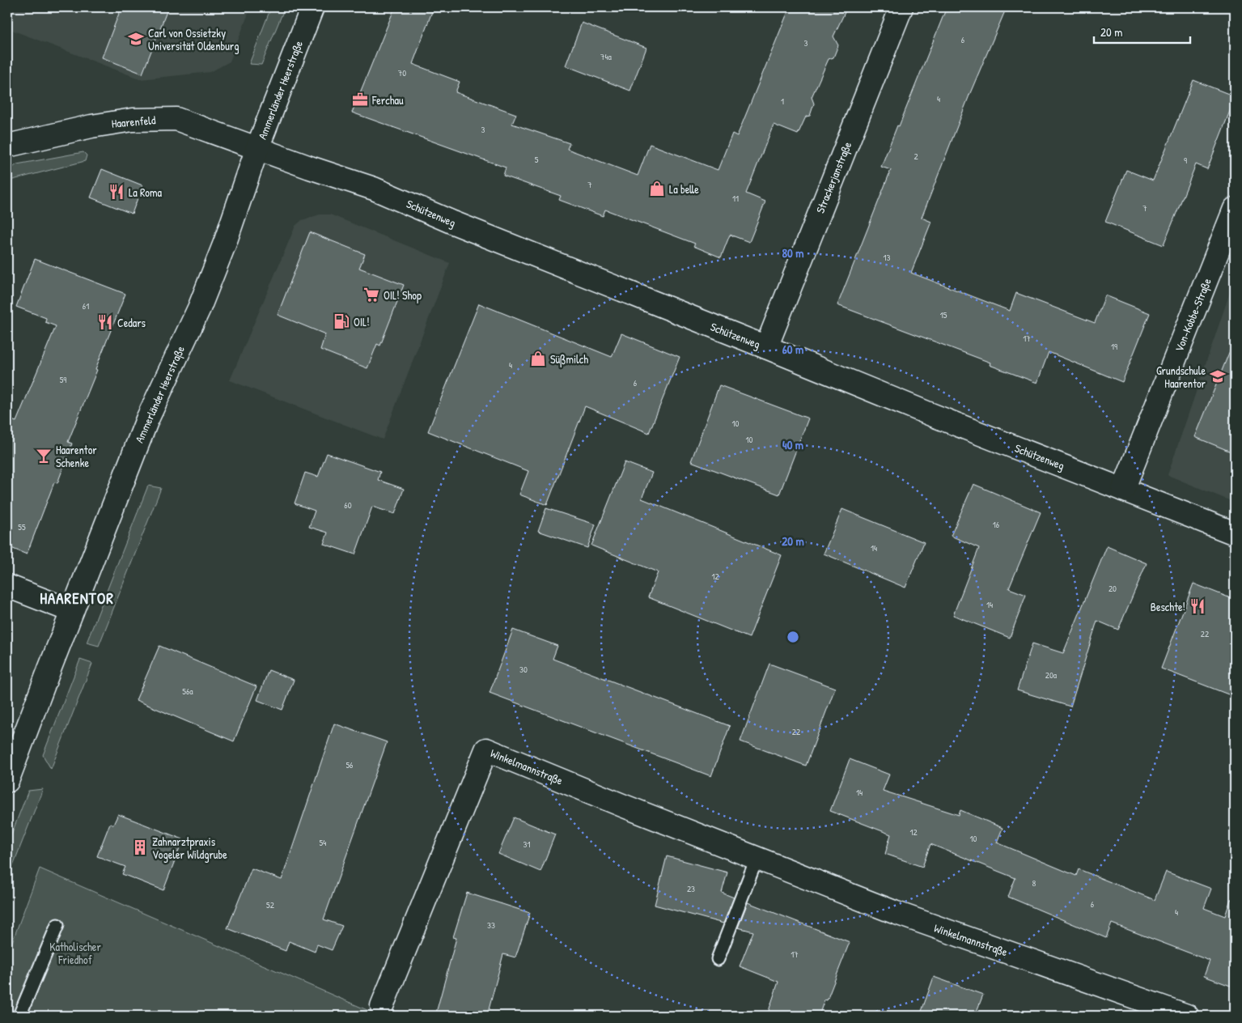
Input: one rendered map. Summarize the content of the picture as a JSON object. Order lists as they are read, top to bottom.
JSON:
{
  "streets": {
    "street": [
      "Ammerländer Heerstraße",
      "Haarenfeld",
      "Strackerjanstraße",
      "Schützenweg",
      "Von-Kobbe-Straße",
      "Winkelmannstraße"
    ]
  },
  "crossings": [
    ["Ammerländer Heerstraße", "Haarenfeld"],
    ["Ammerländer Heerstraße", "Schützenweg"],
    ["Haarenfeld", "Schützenweg"],
    ["Strackerjanstraße", "Schützenweg"],
    ["Schützenweg", "Von-Kobbe-Straße"]
  ],
  "districts": ["HAARENTOR"],
  "parks": ["Katholischer Friedhof"],
  "places": {
    "school or university": ["Carl von Ossietzky Universität Oldenburg", "Grundschule Haarentor"],
    "office": ["Ferchau"],
    "shop": ["La belle", "Süßmilch"],
    "restaurant": ["La Roma", "Cedars", "Beschte!"],
    "supermarket": ["OIL! Shop"],
    "fuel station": ["OIL!"],
    "bar": ["Haarentor Schenke"],
    "building": ["Zahnarztpraxis Vogeler Wildgrube"]
  },
  "house_numbers": [
    "6",
    "3",
    "74a",
    "70",
    "4",
    "1",
    "3",
    "2",
    "5",
    "9",
    "7",
    "11",
    "7",
    "13",
    "61",
    "15",
    "17",
    "19",
    "4",
    "59",
    "6",
    "10",
    "10",
    "60",
    "16",
    "55",
    "14",
    "12",
    "20",
    "14",
    "22",
    "30",
    "20a",
    "56a",
    "22",
    "56",
    "14",
    "12",
    "10",
    "54",
    "31",
    "8",
    "23",
    "6",
    "52",
    "4",
    "33",
    "17"
  ],
  "scale_bar": "20 m",
  "rings": [
    "80 m",
    "60 m",
    "40 m",
    "20 m"
  ]
}
